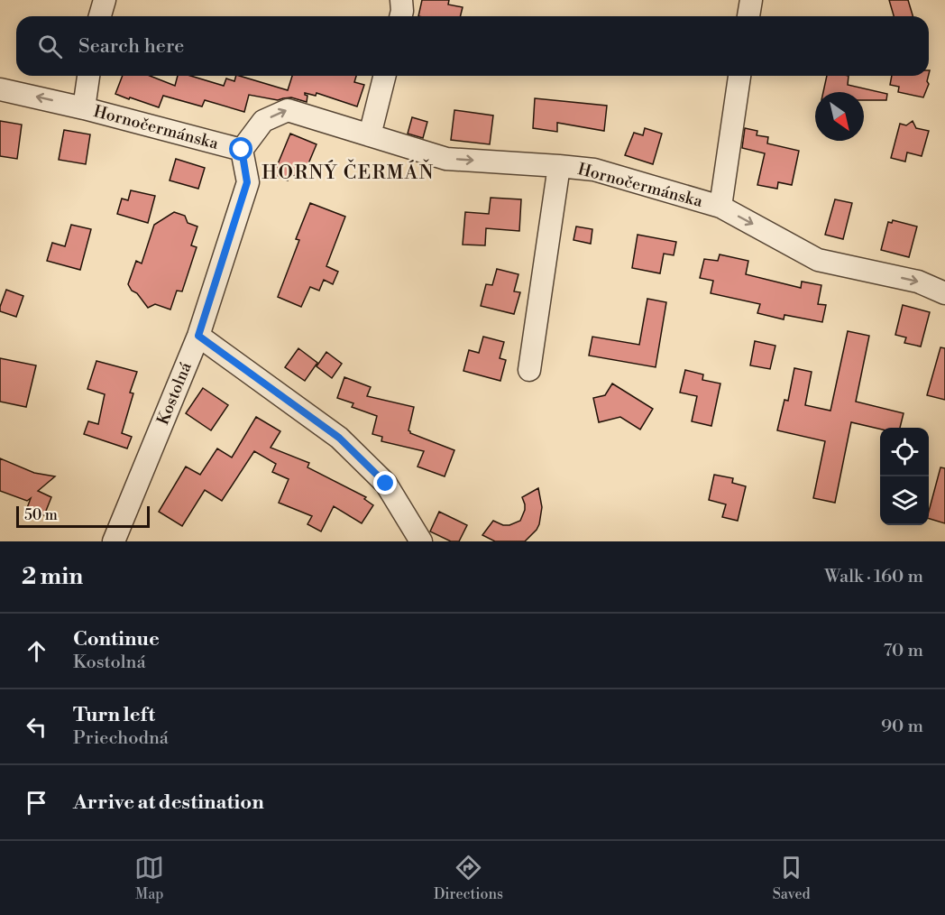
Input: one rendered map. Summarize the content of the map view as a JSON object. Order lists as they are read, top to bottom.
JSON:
{
  "streets": {
    "street": ["Hornočermánska", "Kostolná"]
  },
  "crossings": [
    ["Hornočermánska", "Kostolná"]
  ],
  "districts": ["HORNÝ ČERMÁŇ"],
  "scale_bar": "50 m",
  "north": "bottom right",
  "page": {
    "search": "Search here",
    "scale": "50 m",
    "heading": ["2 min", "Walk · 160 m"],
    "list": [
      ["Continue", "Kostolná", "70 m"],
      ["Turn left", "Priechodná", "90 m"],
      "Arrive at destination"
    ],
    "nav": ["Map", "Directions", "Saved"]
  }
}
